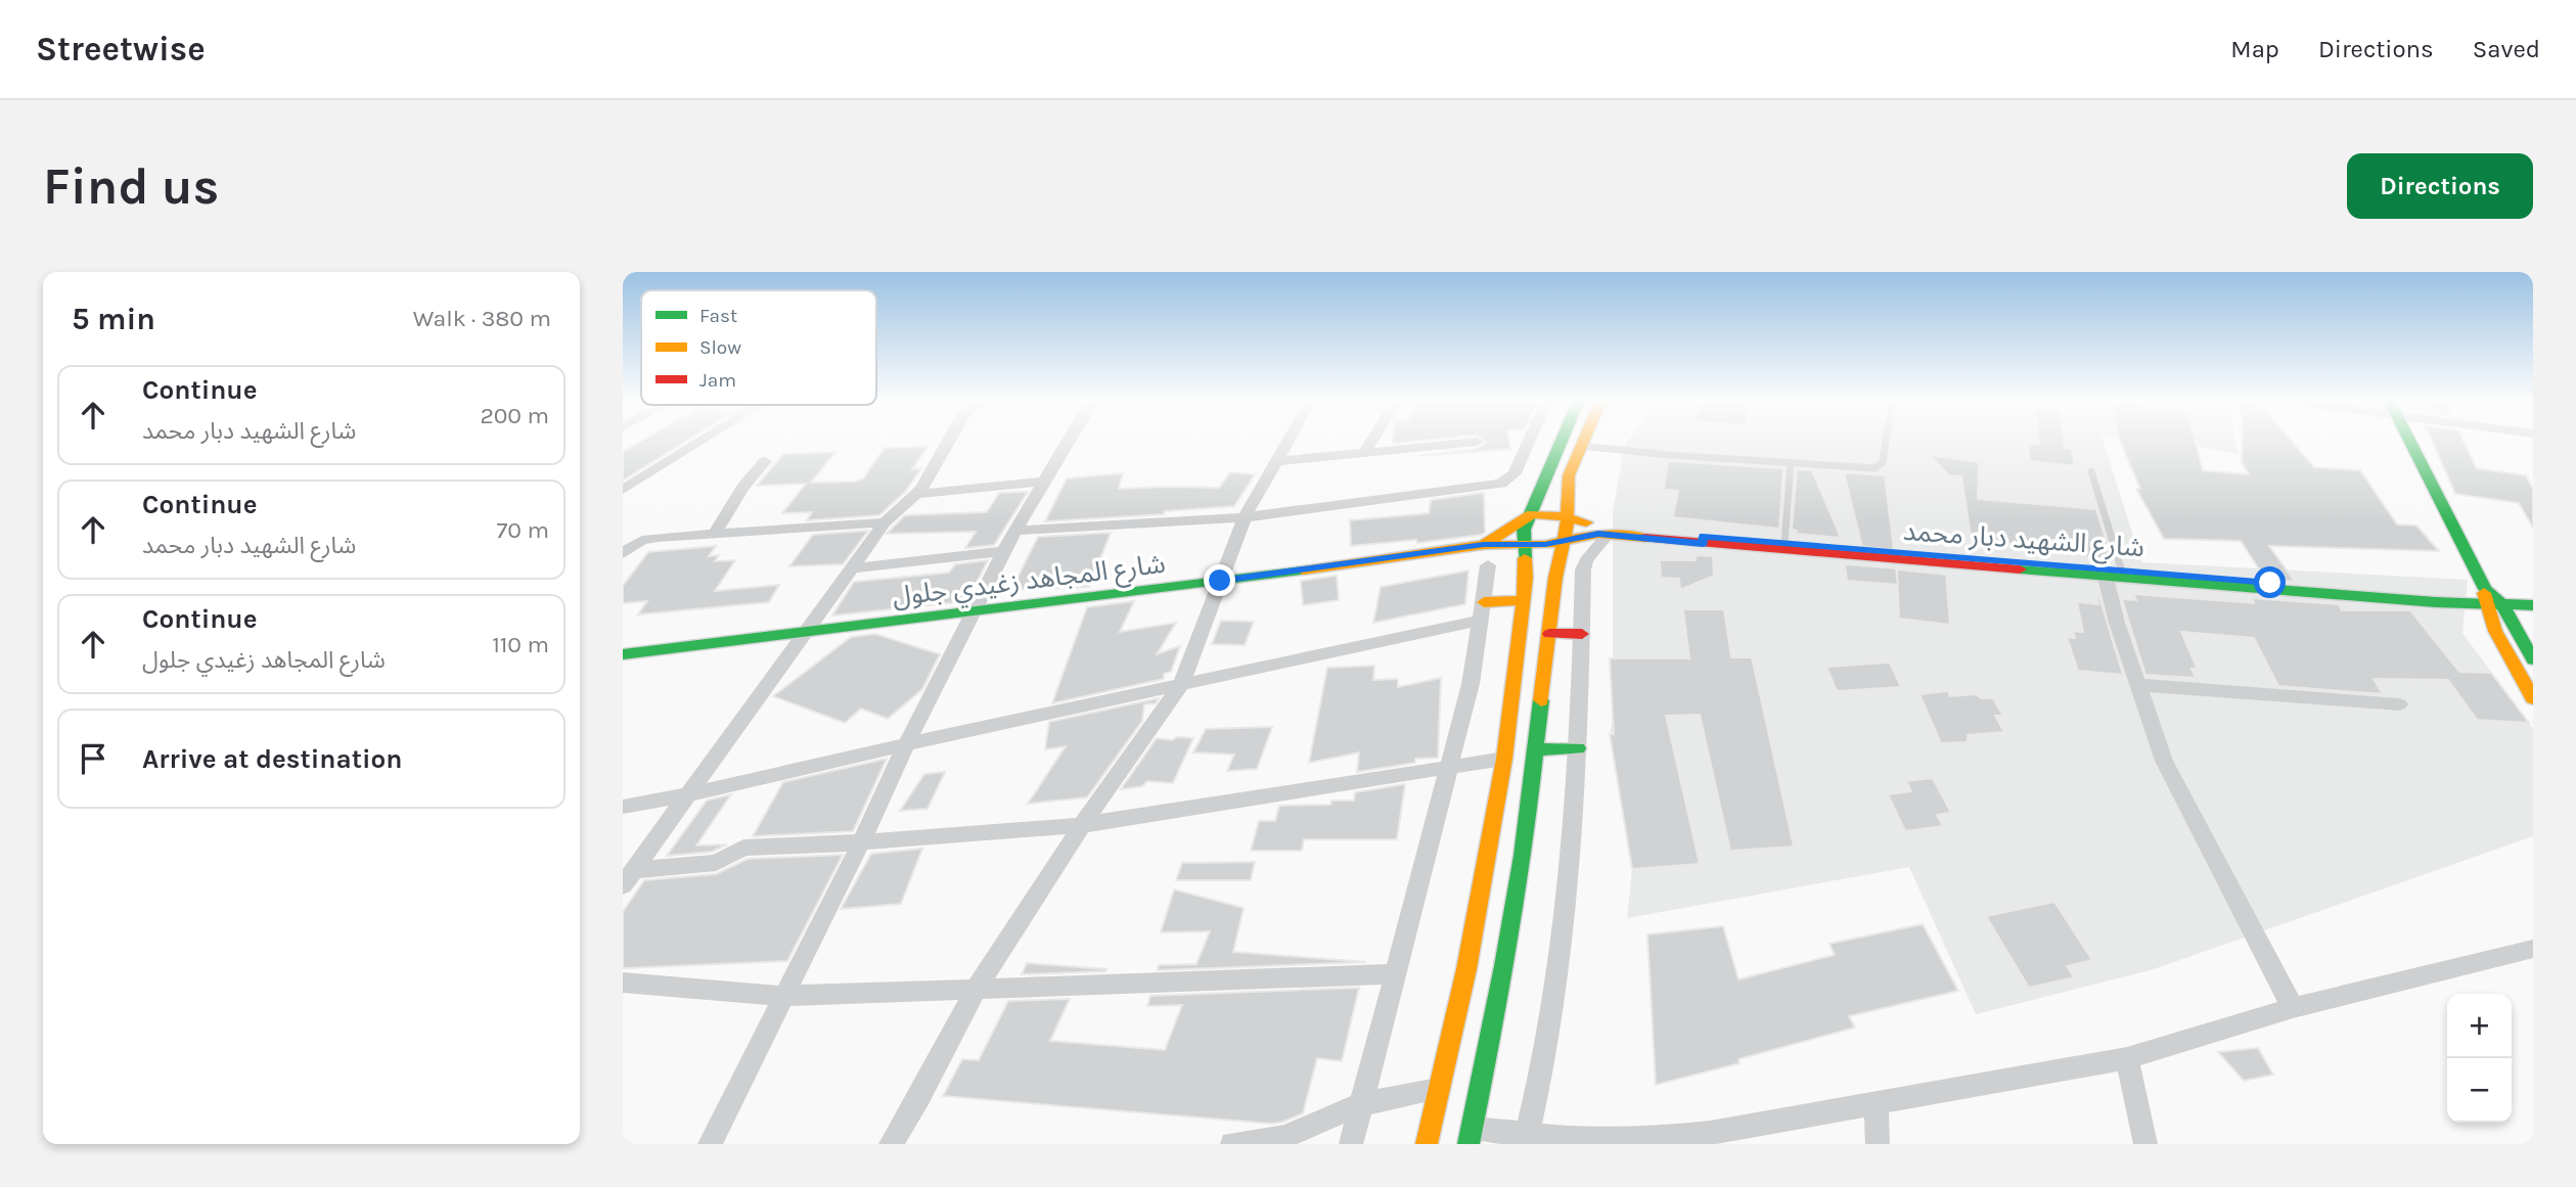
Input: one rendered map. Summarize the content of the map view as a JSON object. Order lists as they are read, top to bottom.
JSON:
{
  "streets": {
    "street": ["شارع الشهيد دبار محمد", "شارع المجاهد زغيدي جلول"]
  },
  "crossings": [
    ["شارع الشهيد دبار محمد", "شارع المجاهد زغيدي جلول"]
  ],
  "legend": ["Fast", "Slow", "Jam"],
  "page": {
    "header": "Streetwise",
    "nav": ["Map", "Directions", "Saved"],
    "buttons": "Directions",
    "title": "Find us",
    "heading": ["5 min", "Walk · 380 m"],
    "list": [
      ["Continue", "شارع الشهيد دبار محمد", "200 m"],
      ["Continue", "شارع الشهيد دبار محمد", "70 m"],
      ["Continue", "شارع المجاهد زغيدي جلول", "110 m"],
      "Arrive at destination"
    ],
    "map_buttons": ["+", "−"]
  }
}
